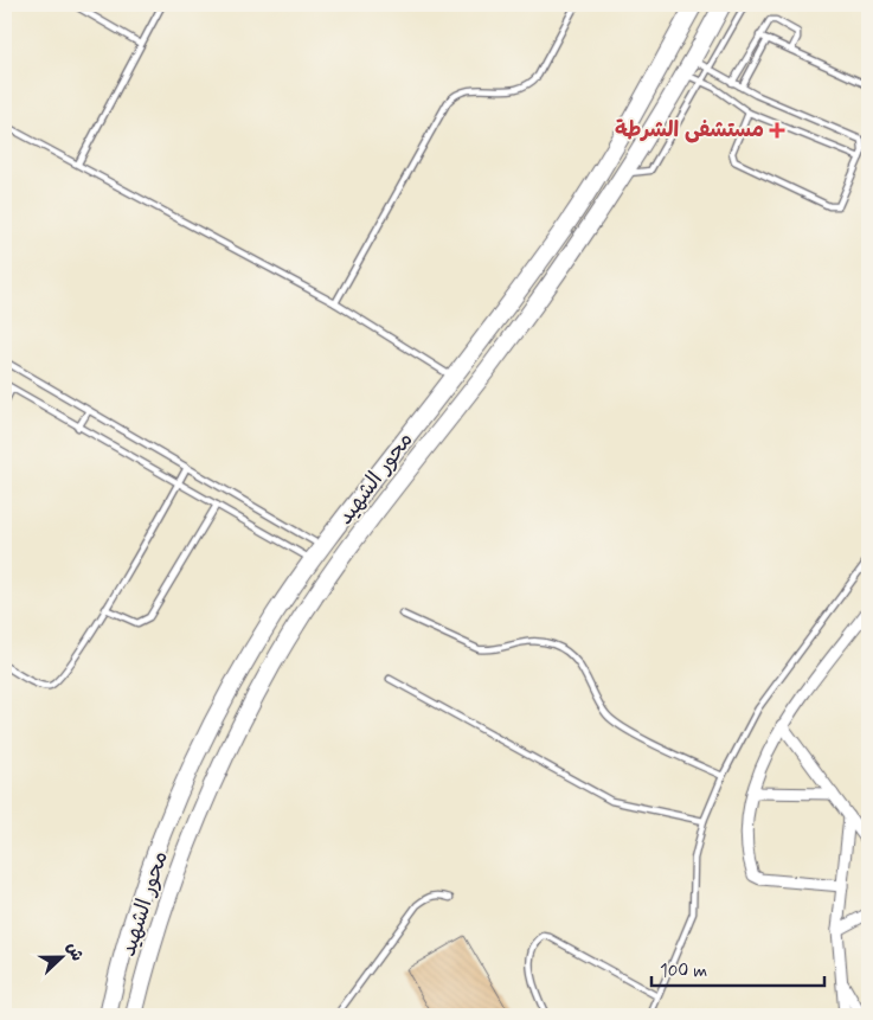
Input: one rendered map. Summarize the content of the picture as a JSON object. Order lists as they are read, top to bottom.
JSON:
{
  "streets": {
    "main road": ["محور الشهيد"]
  },
  "places": {
    "health": ["مستشفى الشرطة"]
  },
  "scale_bar": "100 m",
  "north": "right"
}
